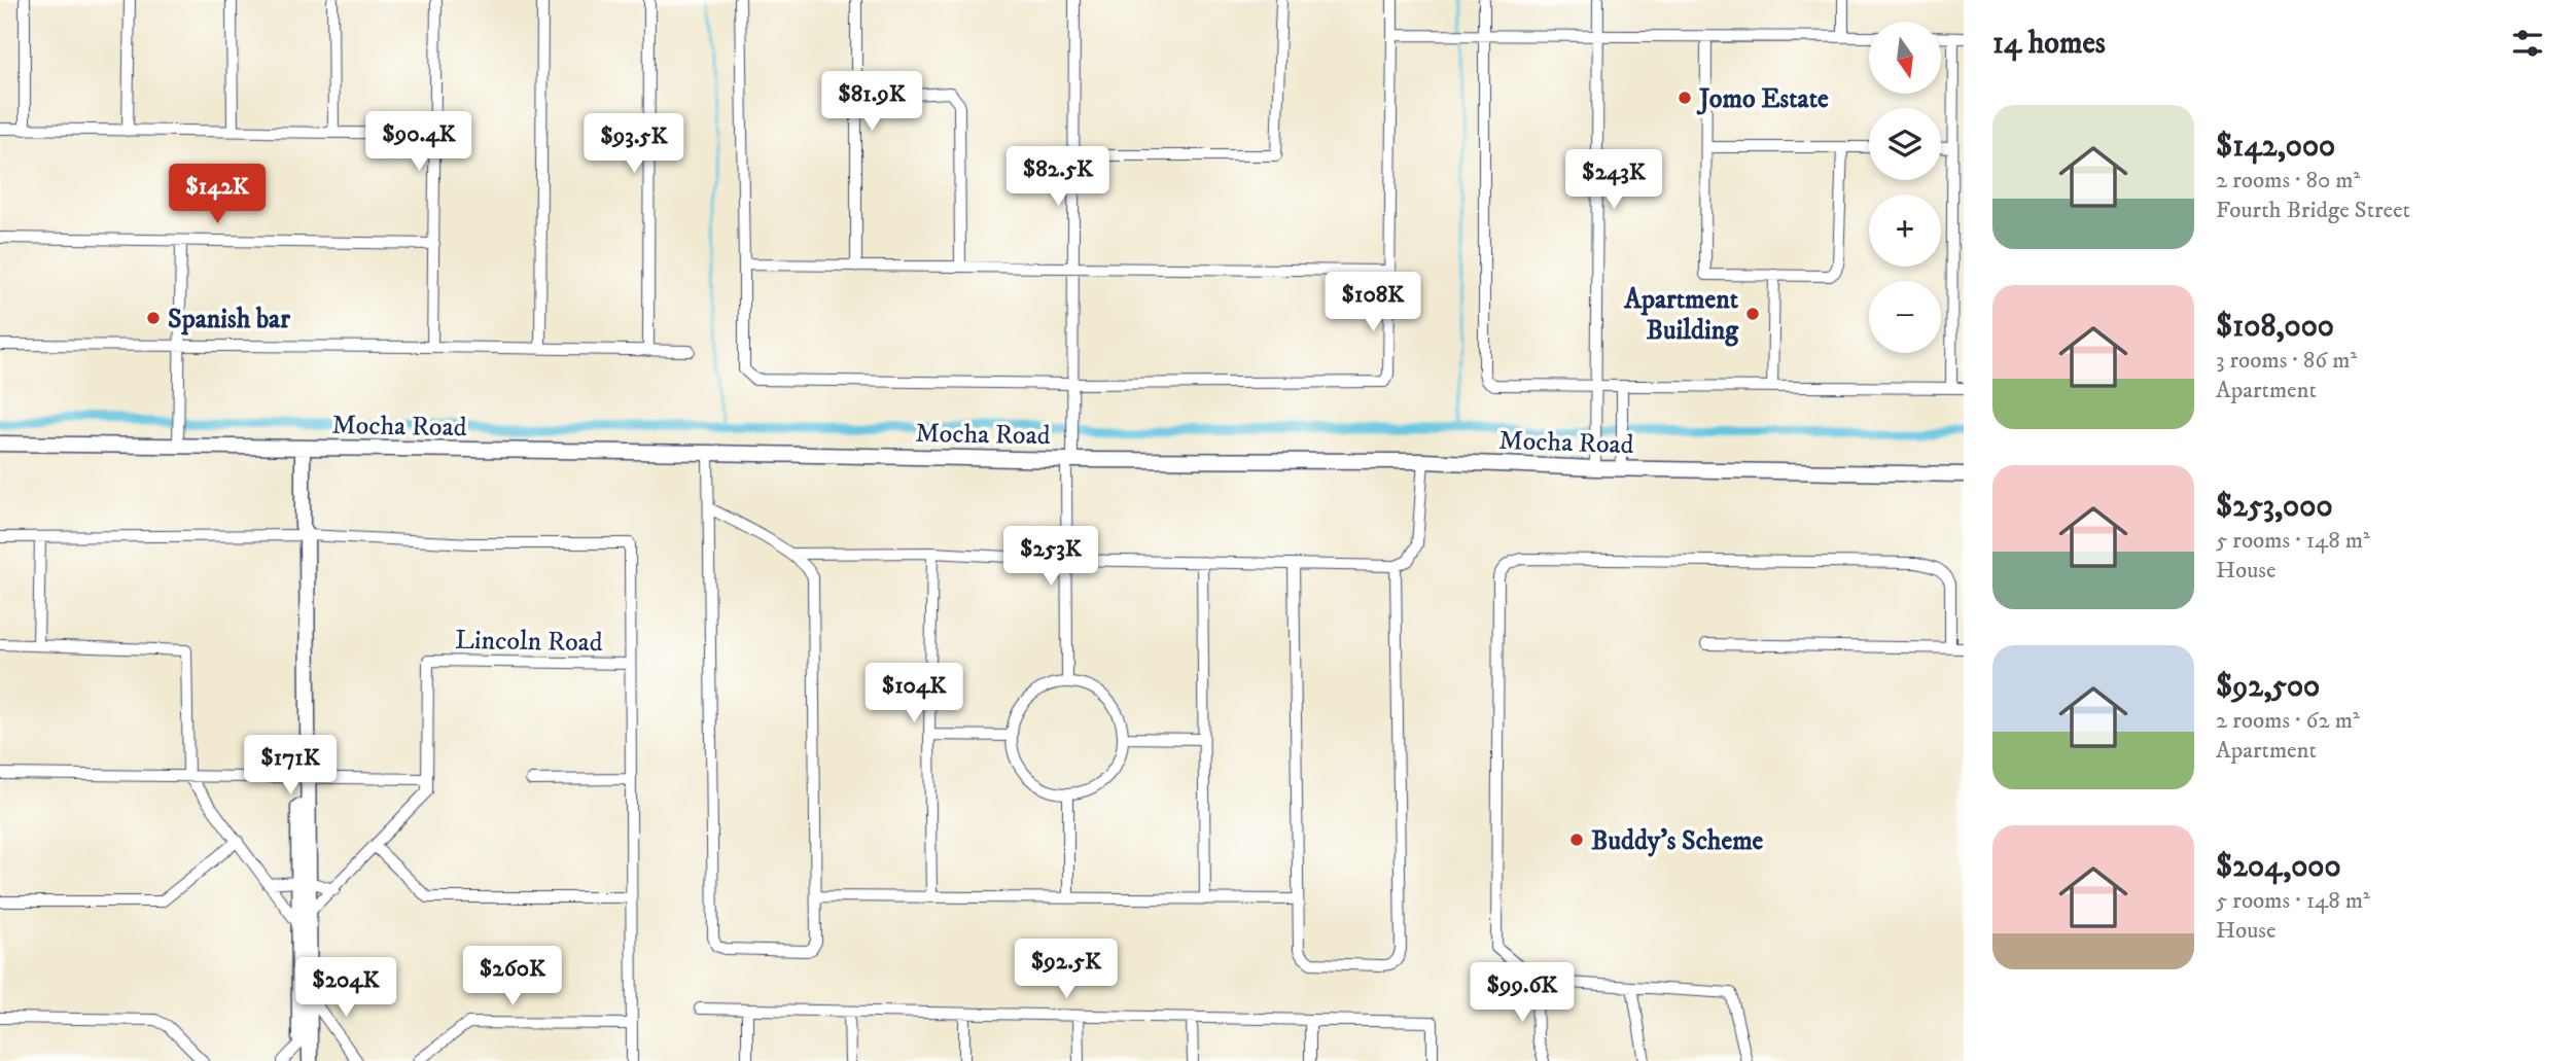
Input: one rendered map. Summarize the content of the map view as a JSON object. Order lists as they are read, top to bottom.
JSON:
{
  "streets": {
    "street": ["Mocha Road", "Lincoln Road"]
  },
  "places": [
    "Jomo Estate",
    "Apartment Building",
    "Spanish bar",
    "Buddy’s Scheme"
  ],
  "north": "bottom",
  "page": {
    "heading": "14 homes",
    "map_buttons": ["+", "−"],
    "price": [
      "$81.9K",
      "$90.4K",
      "$93.5K",
      "$82.5K",
      "$243K",
      "$142K",
      "$108K",
      "$253K",
      "$104K",
      "$171K",
      "$92.5K",
      "$260K",
      "$204K",
      "$99.6K"
    ],
    "list": [
      {
        "name": "$142,000",
        "note": "2 rooms · 80 m² · Fourth Bridge Street"
      },
      {
        "name": "$108,000",
        "note": "3 rooms · 86 m² · Apartment"
      },
      {
        "name": "$253,000",
        "note": "5 rooms · 148 m² · House"
      },
      {
        "name": "$92,500",
        "note": "2 rooms · 62 m² · Apartment"
      },
      {
        "name": "$204,000",
        "note": "5 rooms · 148 m² · House"
      }
    ]
  }
}
